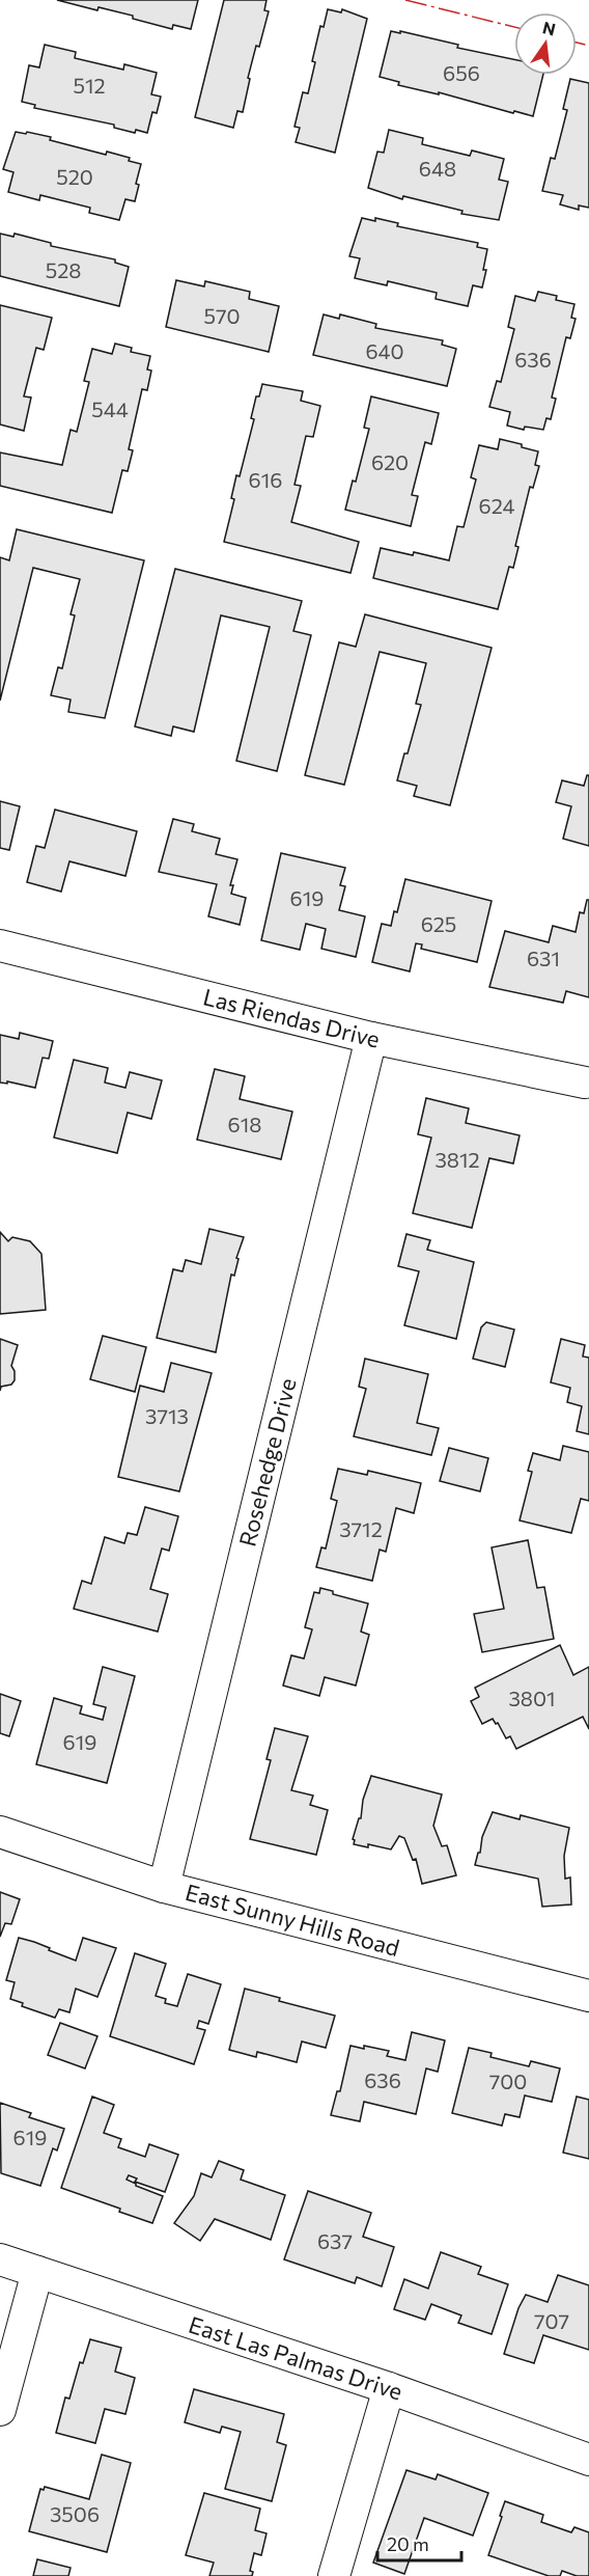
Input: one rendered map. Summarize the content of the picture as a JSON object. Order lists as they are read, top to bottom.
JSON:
{
  "streets": {
    "street": [
      "Las Riendas Drive",
      "Rosehedge Drive",
      "East Sunny Hills Road",
      "East Las Palmas Drive"
    ]
  },
  "crossings": [
    ["Las Riendas Drive", "Rosehedge Drive"],
    ["Rosehedge Drive", "East Sunny Hills Road"]
  ],
  "house_numbers": [
    "656",
    "512",
    "648",
    "520",
    "528",
    "570",
    "640",
    "636",
    "544",
    "620",
    "616",
    "624",
    "619",
    "625",
    "631",
    "618",
    "3812",
    "3713",
    "3712",
    "3801",
    "619",
    "636",
    "700",
    "619",
    "637",
    "707",
    "3506"
  ],
  "scale_bar": "20 m",
  "north": "top"
}
